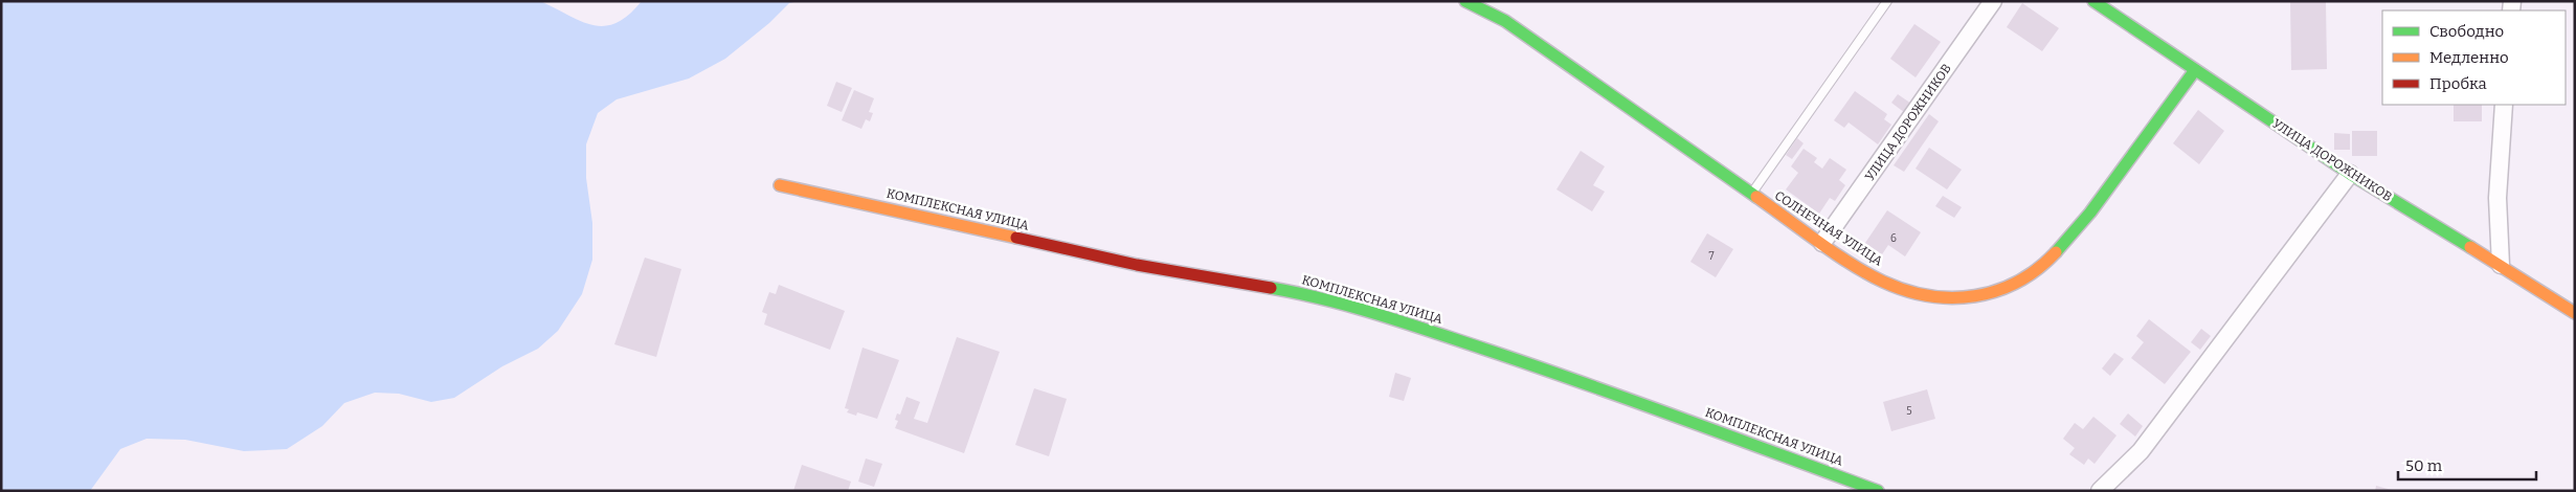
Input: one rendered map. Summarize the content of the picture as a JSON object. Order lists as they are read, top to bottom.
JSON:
{
  "streets": {
    "street": ["УЛИЦА ДОРОЖНИКОВ", "КОМПЛЕКСНАЯ УЛИЦА", "СОЛНЕЧНАЯ УЛИЦА"]
  },
  "crossings": [
    ["УЛИЦА ДОРОЖНИКОВ", "СОЛНЕЧНАЯ УЛИЦА"]
  ],
  "house_numbers": ["6", "7", "5"],
  "legend": ["Свободно", "Медленно", "Пробка"],
  "scale_bar": "50 m"
}
